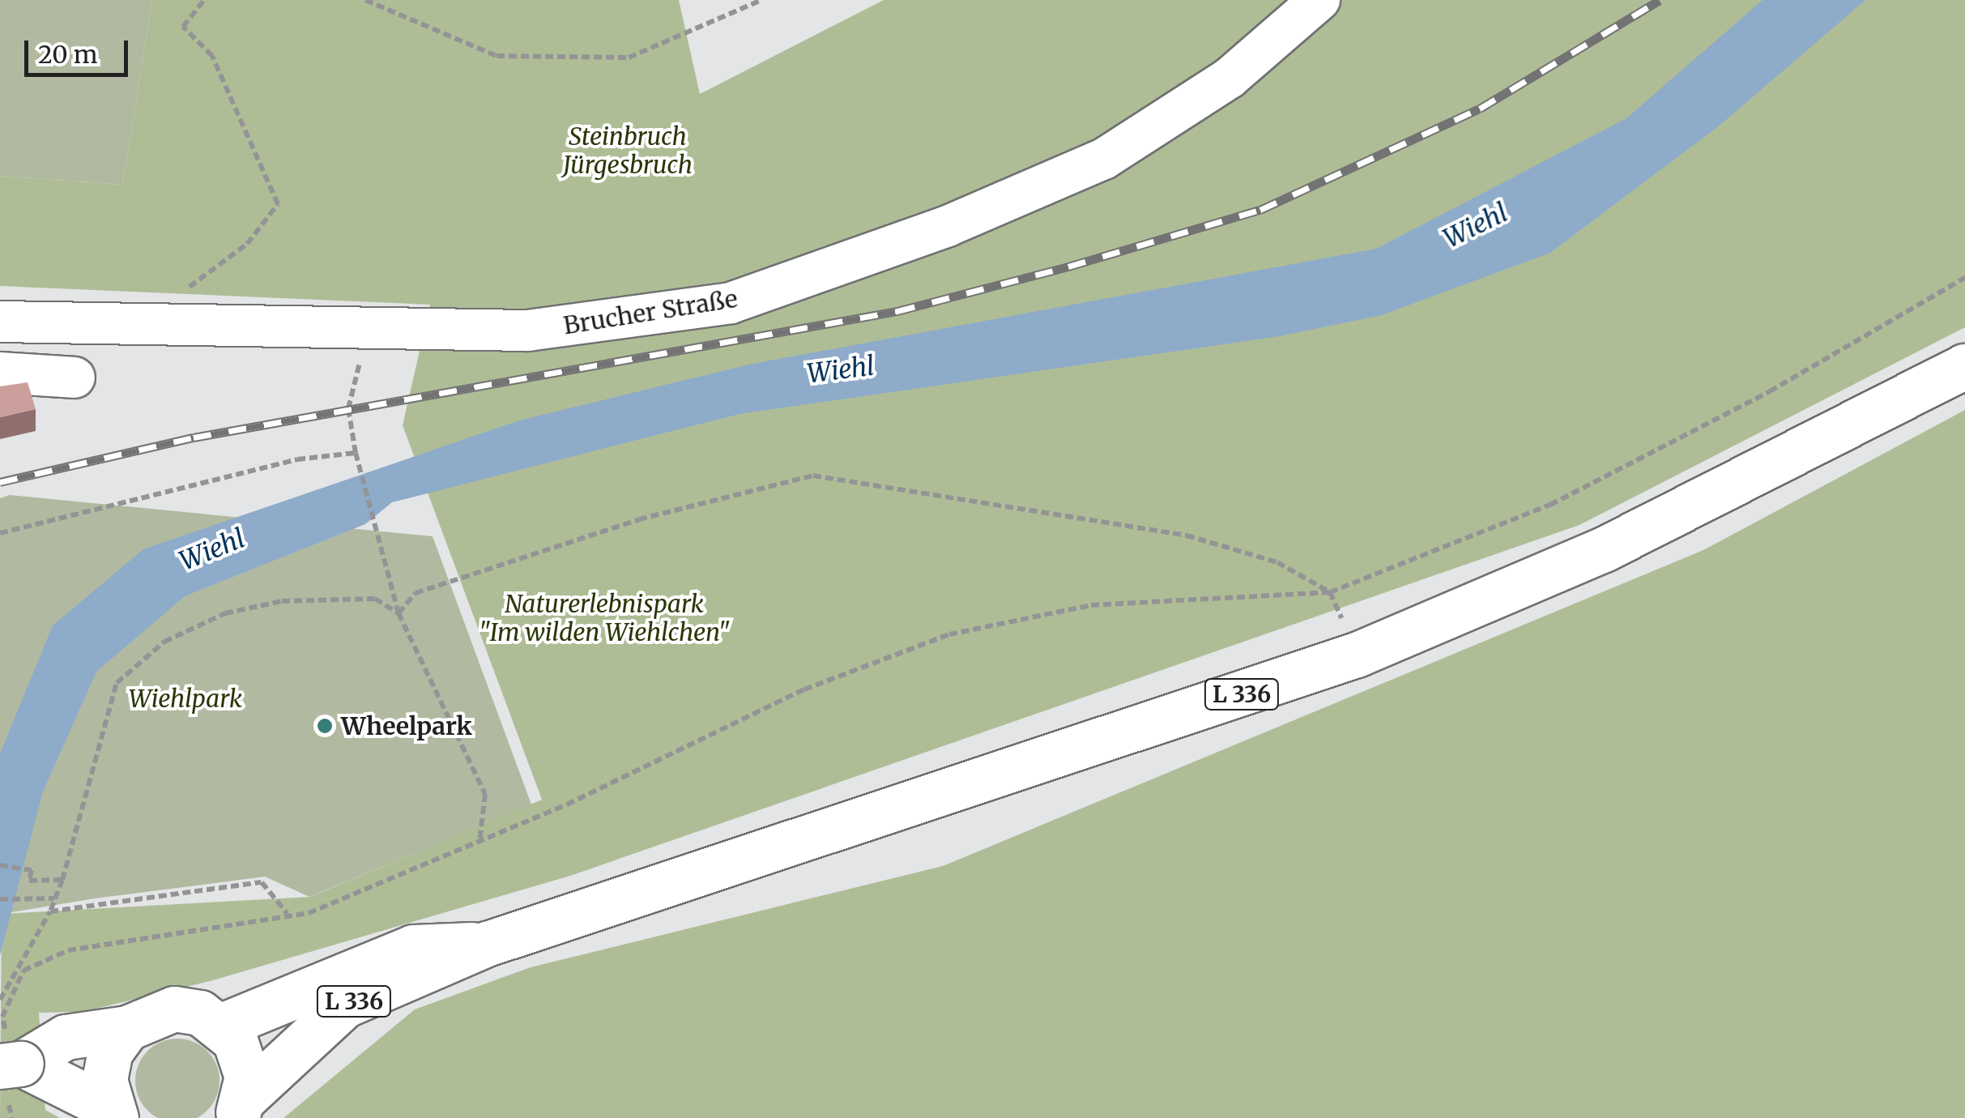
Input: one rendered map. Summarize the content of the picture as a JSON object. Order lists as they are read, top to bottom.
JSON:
{
  "streets": {
    "main road": ["L 336"],
    "street": ["Brucher Straße"]
  },
  "water": ["Wiehl"],
  "parks": ["Steinbruch Jürgesbruch", "Naturerlebnispark \"Im wilden Wiehlchen\"", "Wiehlpark"],
  "places": ["Wheelpark"],
  "scale_bar": "20 m"
}
